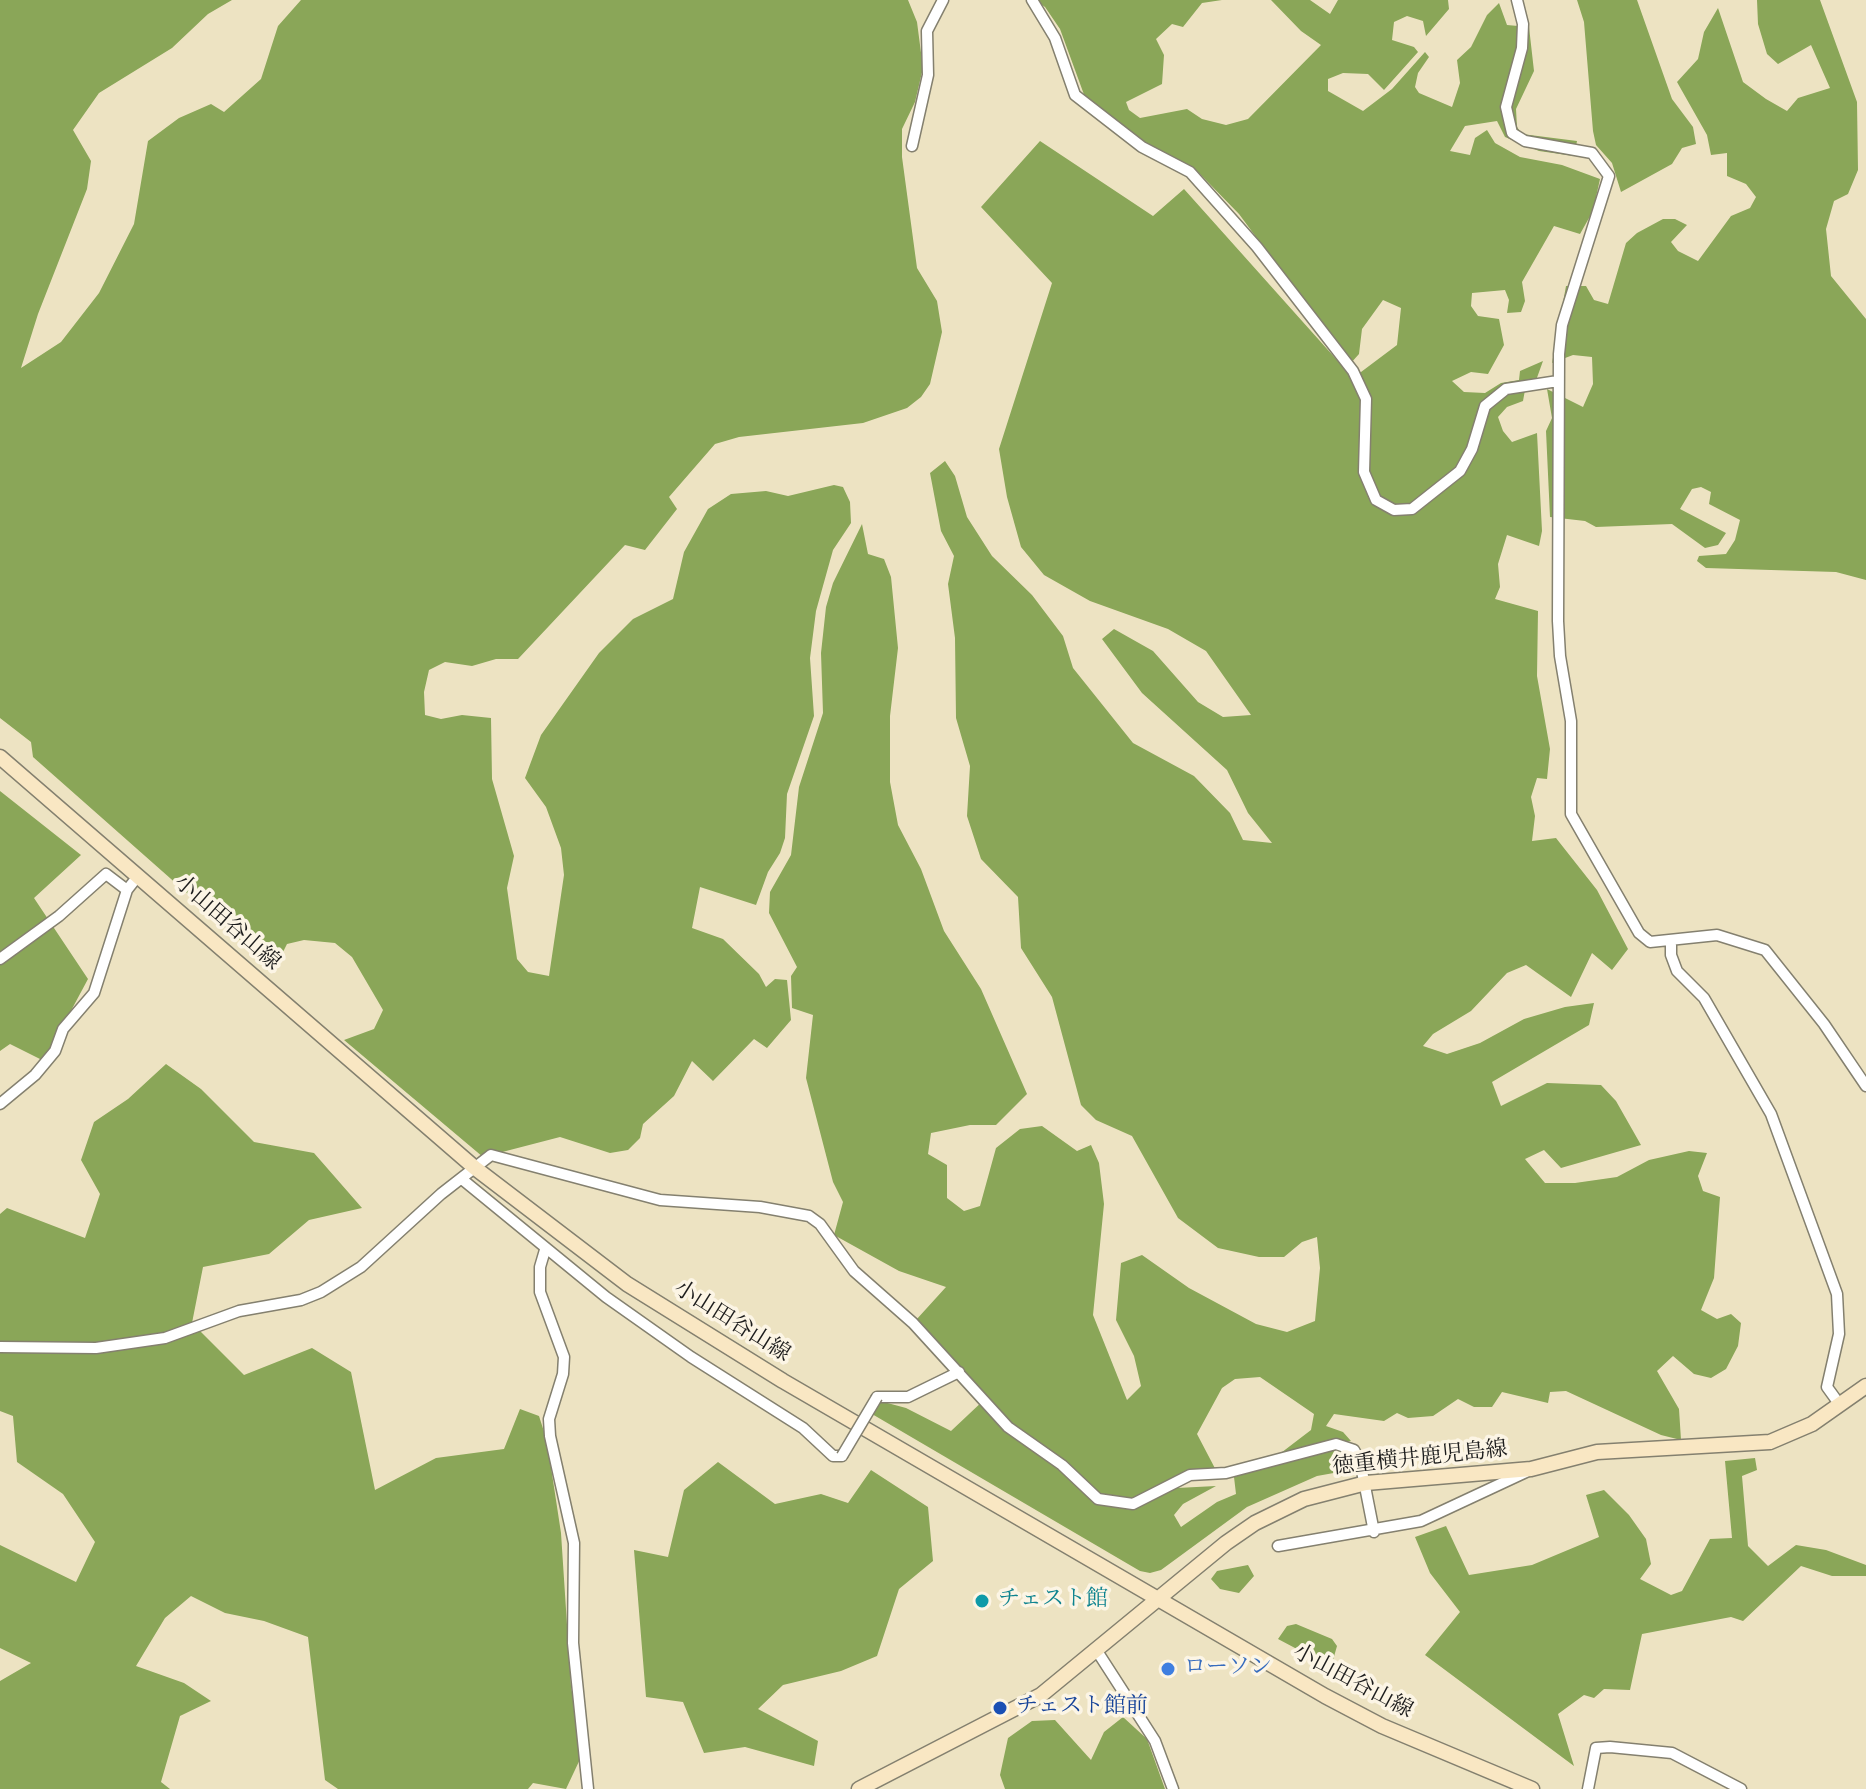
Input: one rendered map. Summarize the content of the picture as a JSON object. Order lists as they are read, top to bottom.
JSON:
{
  "streets": {
    "main road": ["小山田谷山線", "徳重横井鹿児島線"]
  },
  "crossings": [
    ["小山田谷山線", "徳重横井鹿児島線"]
  ],
  "places": ["チェスト館", "ローソン", "チェスト館前"]
}
